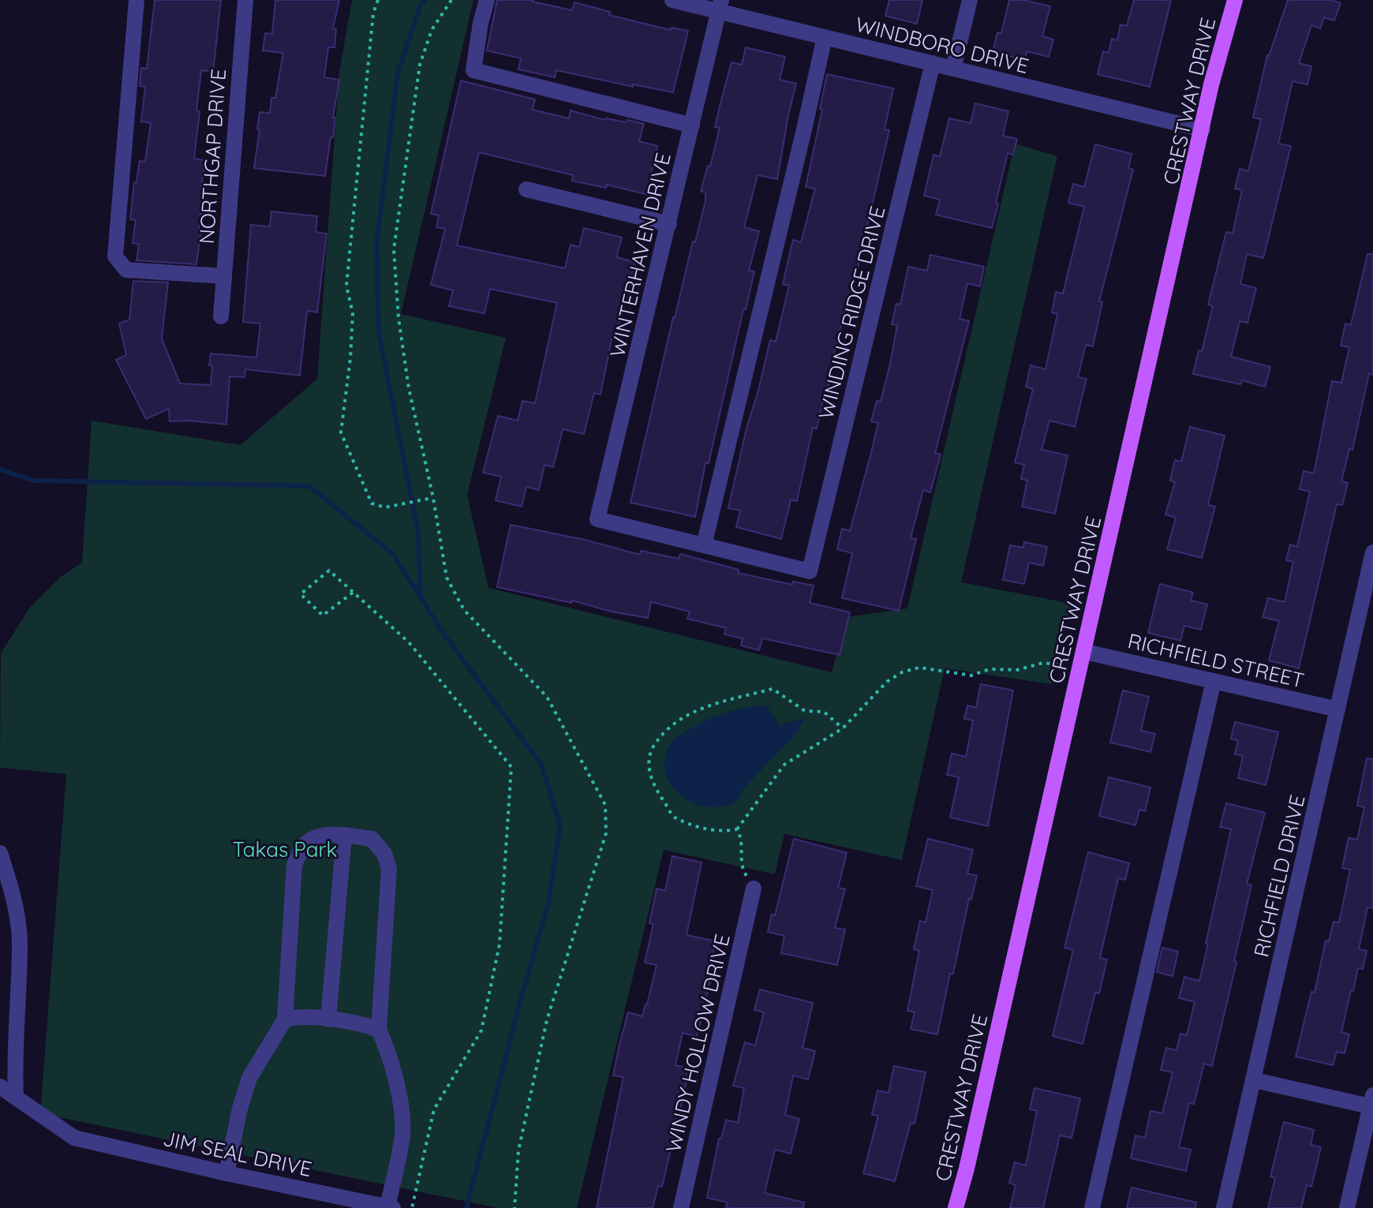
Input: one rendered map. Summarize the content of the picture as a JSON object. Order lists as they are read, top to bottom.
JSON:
{
  "streets": {
    "main road": ["CRESTWAY DRIVE"],
    "street": [
      "WINDBORO DRIVE",
      "NORTHGAP DRIVE",
      "WINTERHAVEN DRIVE",
      "WINDING RIDGE DRIVE",
      "RICHFIELD STREET",
      "RICHFIELD DRIVE",
      "WINDY HOLLOW DRIVE",
      "JIM SEAL DRIVE"
    ]
  },
  "crossings": [
    ["WINDBORO DRIVE", "CRESTWAY DRIVE"],
    ["WINDBORO DRIVE", "WINTERHAVEN DRIVE"],
    ["WINDBORO DRIVE", "WINDING RIDGE DRIVE"],
    ["CRESTWAY DRIVE", "RICHFIELD STREET"],
    ["WINTERHAVEN DRIVE", "WINDING RIDGE DRIVE"],
    ["RICHFIELD STREET", "RICHFIELD DRIVE"]
  ],
  "parks": ["Takas Park"]
}
